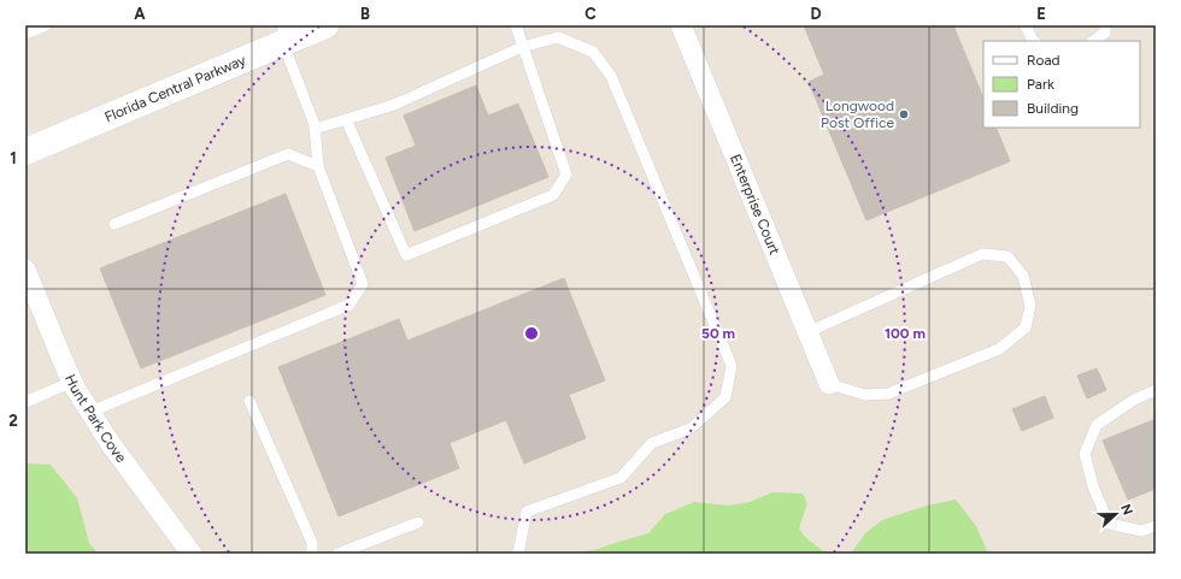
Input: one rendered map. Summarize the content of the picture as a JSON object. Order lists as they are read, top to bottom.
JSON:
{
  "streets": {
    "street": ["Florida Central Parkway", "Enterprise Court", "Hunt Park Cove"]
  },
  "places": ["Longwood Post Office"],
  "legend": ["Road", "Park", "Building"],
  "north": "right",
  "grid": {
    "columns": [
      "A",
      "B",
      "C",
      "D",
      "E"
    ],
    "rows": ["1", "2"]
  },
  "rings": ["50 m", "100 m"]
}
